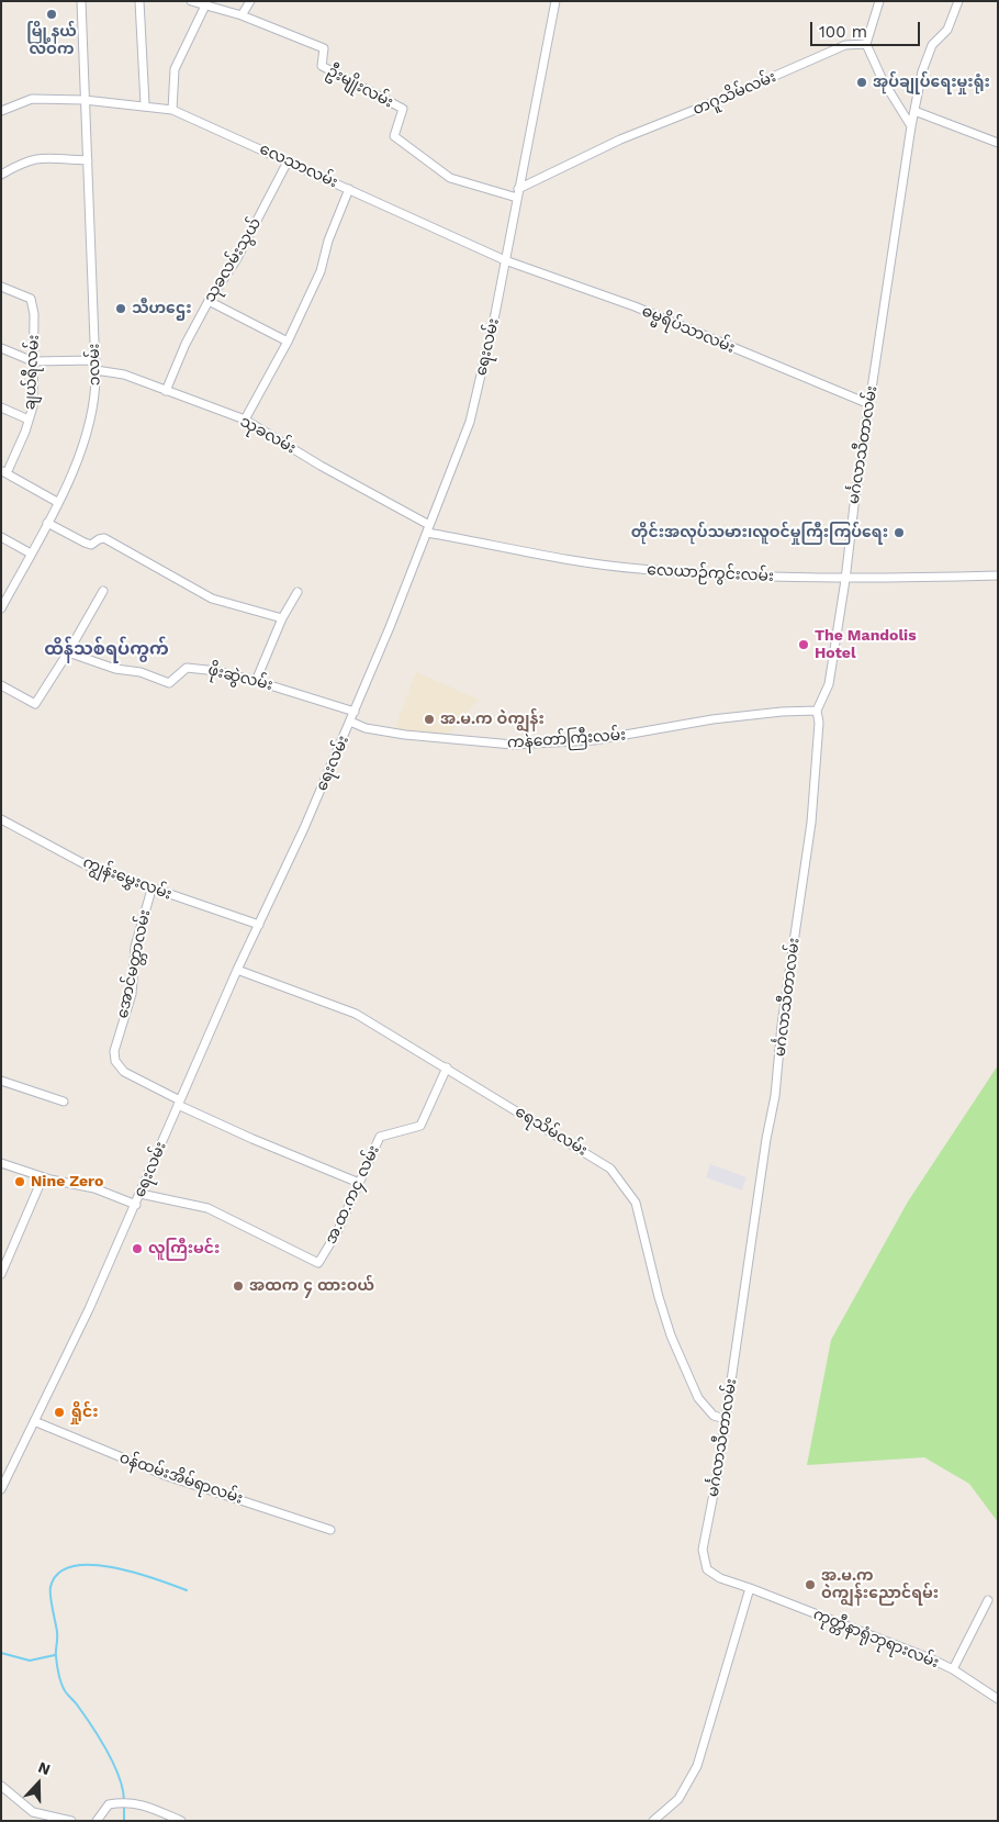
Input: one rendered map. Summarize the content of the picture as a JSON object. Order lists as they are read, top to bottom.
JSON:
{
  "streets": {
    "street": [
      "ဦးမျိုးလမ်း",
      "တဂူသိမ်လမ်း",
      "လေသာလမ်း",
      "သုခလမ်းသွယ်",
      "ဓမ္မရိပ်သာလမ်း",
      "ရေးလမ်း",
      "၁လမ်း",
      "ချယ်ရီလမ်း",
      "သုခလမ်း",
      "မင်္ဂလာသီတာလမ်း",
      "လေယာဉ်ကွင်းလမ်း",
      "ဖိုးဆွဲလမ်း",
      "ကန်တော်ကြီးလမ်း",
      "ကျွန်းမွှေးလမ်း",
      "အောင်မတ္တာလမ်း",
      "ရေသိမ်လမ်း",
      "အ.ထ.က၄ လမ်း",
      "၀န်ထမ်းအိမ်ရာလမ်း",
      "ကုတ္တီနာရုံဘုရားလမ်း"
    ]
  },
  "crossings": [
    ["ဦးမျိုးလမ်း", "တဂူသိမ်လမ်း"],
    ["ဦးမျိုးလမ်း", "ရေးလမ်း"],
    ["တဂူသိမ်လမ်း", "ရေးလမ်း"],
    ["လေသာလမ်း", "သုခလမ်းသွယ်"],
    ["လေသာလမ်း", "ဓမ္မရိပ်သာလမ်း"],
    ["လေသာလမ်း", "ရေးလမ်း"],
    ["လေသာလမ်း", "၁လမ်း"],
    ["သုခလမ်းသွယ်", "သုခလမ်း"],
    ["ဓမ္မရိပ်သာလမ်း", "ရေးလမ်း"],
    ["ဓမ္မရိပ်သာလမ်း", "မင်္ဂလာသီတာလမ်း"],
    ["ရေးလမ်း", "သုခလမ်း"],
    ["ရေးလမ်း", "လေယာဉ်ကွင်းလမ်း"],
    ["ရေးလမ်း", "ဖိုးဆွဲလမ်း"],
    ["ရေးလမ်း", "ကန်တော်ကြီးလမ်း"],
    ["ရေးလမ်း", "ကျွန်းမွှေးလမ်း"],
    ["ရေးလမ်း", "အောင်မတ္တာလမ်း"],
    ["ရေးလမ်း", "ရေသိမ်လမ်း"],
    ["ရေးလမ်း", "အ.ထ.က၄ လမ်း"],
    ["ရေးလမ်း", "၀န်ထမ်းအိမ်ရာလမ်း"],
    ["၁လမ်း", "သုခလမ်း"],
    ["သုခလမ်း", "လေယာဉ်ကွင်းလမ်း"],
    ["မင်္ဂလာသီတာလမ်း", "လေယာဉ်ကွင်းလမ်း"],
    ["မင်္ဂလာသီတာလမ်း", "ကန်တော်ကြီးလမ်း"],
    ["မင်္ဂလာသီတာလမ်း", "ရေသိမ်လမ်း"],
    ["မင်္ဂလာသီတာလမ်း", "ကုတ္တီနာရုံဘုရားလမ်း"],
    ["ကျွန်းမွှေးလမ်း", "အောင်မတ္တာလမ်း"],
    ["ရေသိမ်လမ်း", "အ.ထ.က၄ လမ်း"]
  ],
  "districts": ["ထိန်သစ်ရပ်ကွက်"],
  "places": [
    "မြို့နယ် လဝက",
    "အုပ်ချုပ်ရေးမှုးရုံး",
    "သီဟဌေး",
    "တိုင်းအလုပ်သမား၊လူဝင်မှုကြီးကြပ်ရေး",
    "The Mandolis Hotel",
    "အ.မ.က ဝဲကျွန်း",
    "Nine Zero",
    "လူကြီးမင်း",
    "အထက ၄ ထားဝယ်",
    "ရှိုင်း",
    "အ.မ.က ဝဲကျွန်းညောင်ရမ်း"
  ],
  "scale_bar": "100 m",
  "north": "top"
}
